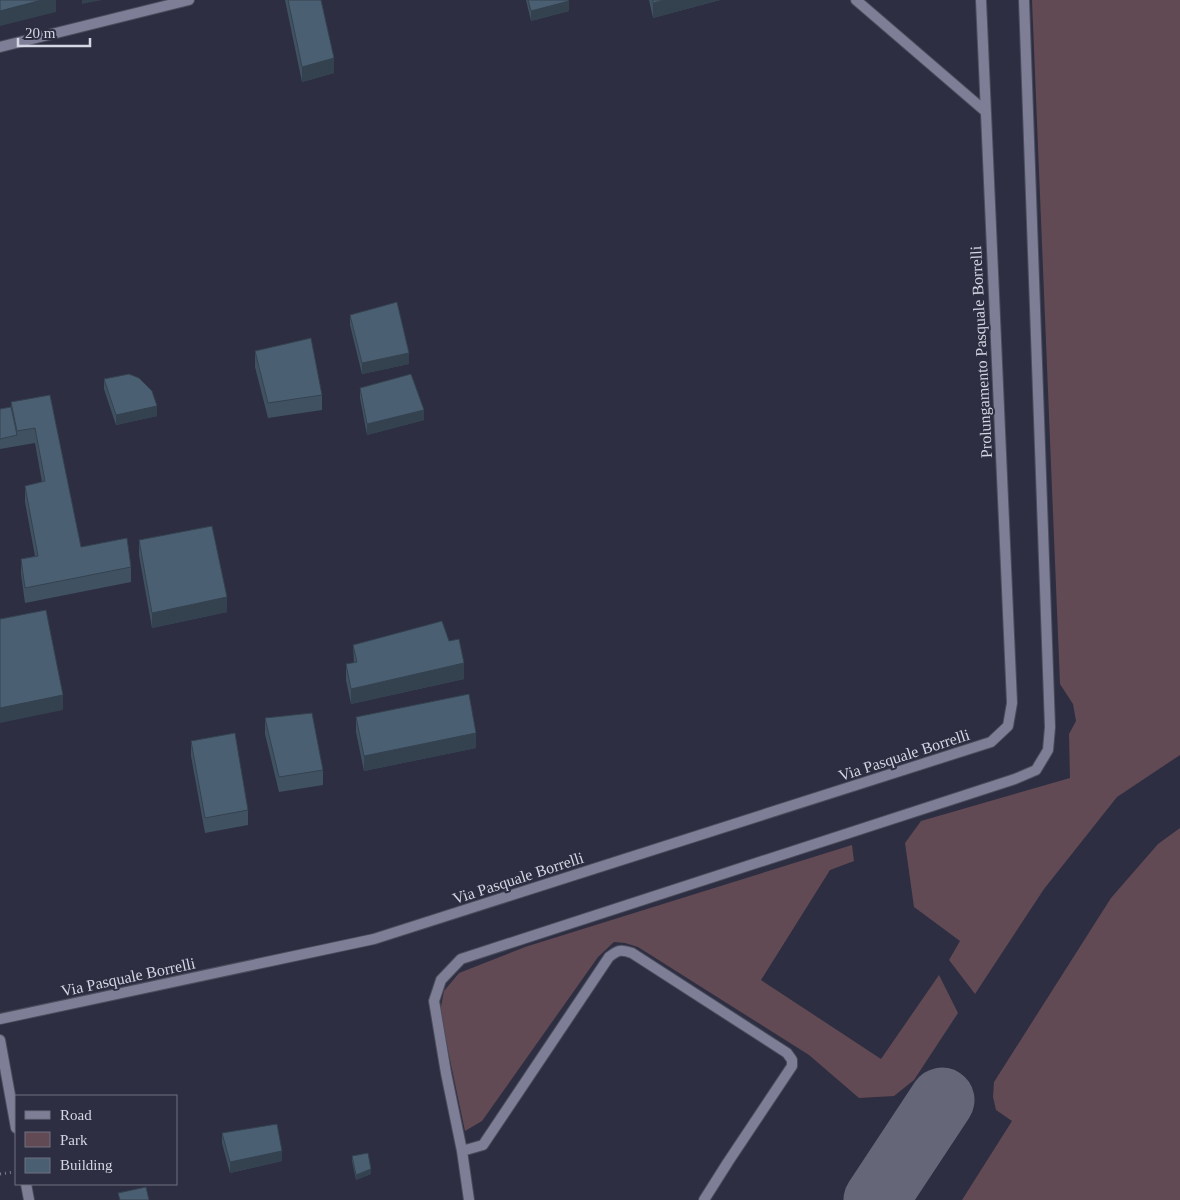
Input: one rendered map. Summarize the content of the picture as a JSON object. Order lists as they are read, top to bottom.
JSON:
{
  "streets": {
    "street": ["Prolungamento Pasquale Borrelli", "Via Pasquale Borrelli"]
  },
  "crossings": [
    ["Prolungamento Pasquale Borrelli", "Via Pasquale Borrelli"]
  ],
  "legend": ["Road", "Park", "Building"],
  "scale_bar": "20 m"
}
